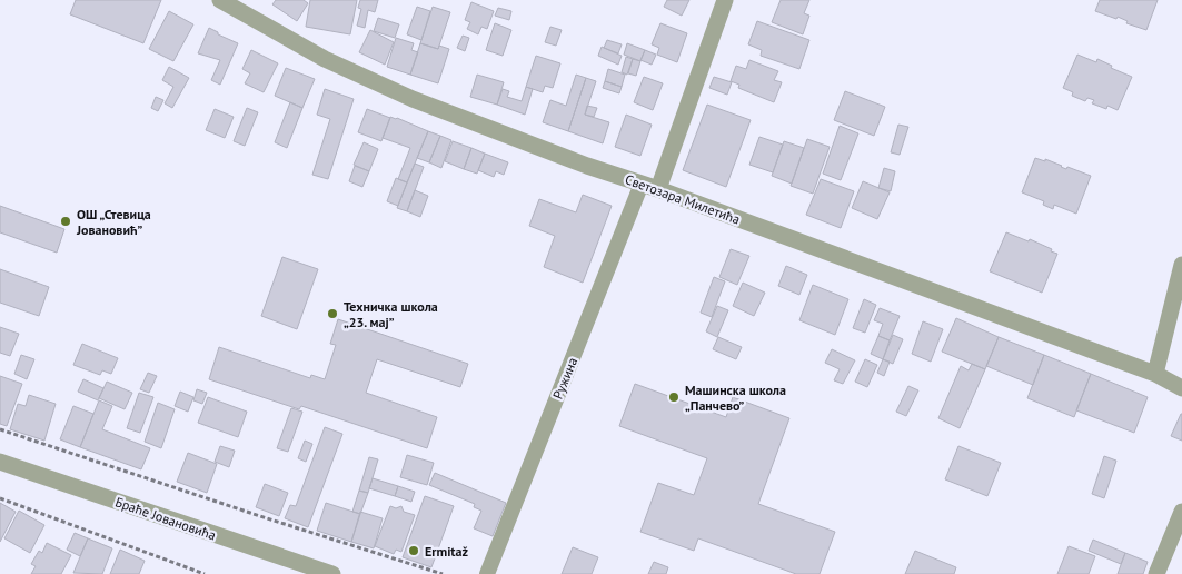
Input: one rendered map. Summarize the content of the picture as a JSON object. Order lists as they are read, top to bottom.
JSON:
{
  "streets": {
    "street": ["Светозара Милетића", "Ружина", "Браће Јовановића"]
  },
  "crossings": [
    ["Светозара Милетића", "Ружина"]
  ],
  "places": [
    "ОШ „Стевица Јовановић”",
    "Техничка школа „23. мај”",
    "Машинска школа „Панчево”",
    "Ermitaž"
  ]
}
